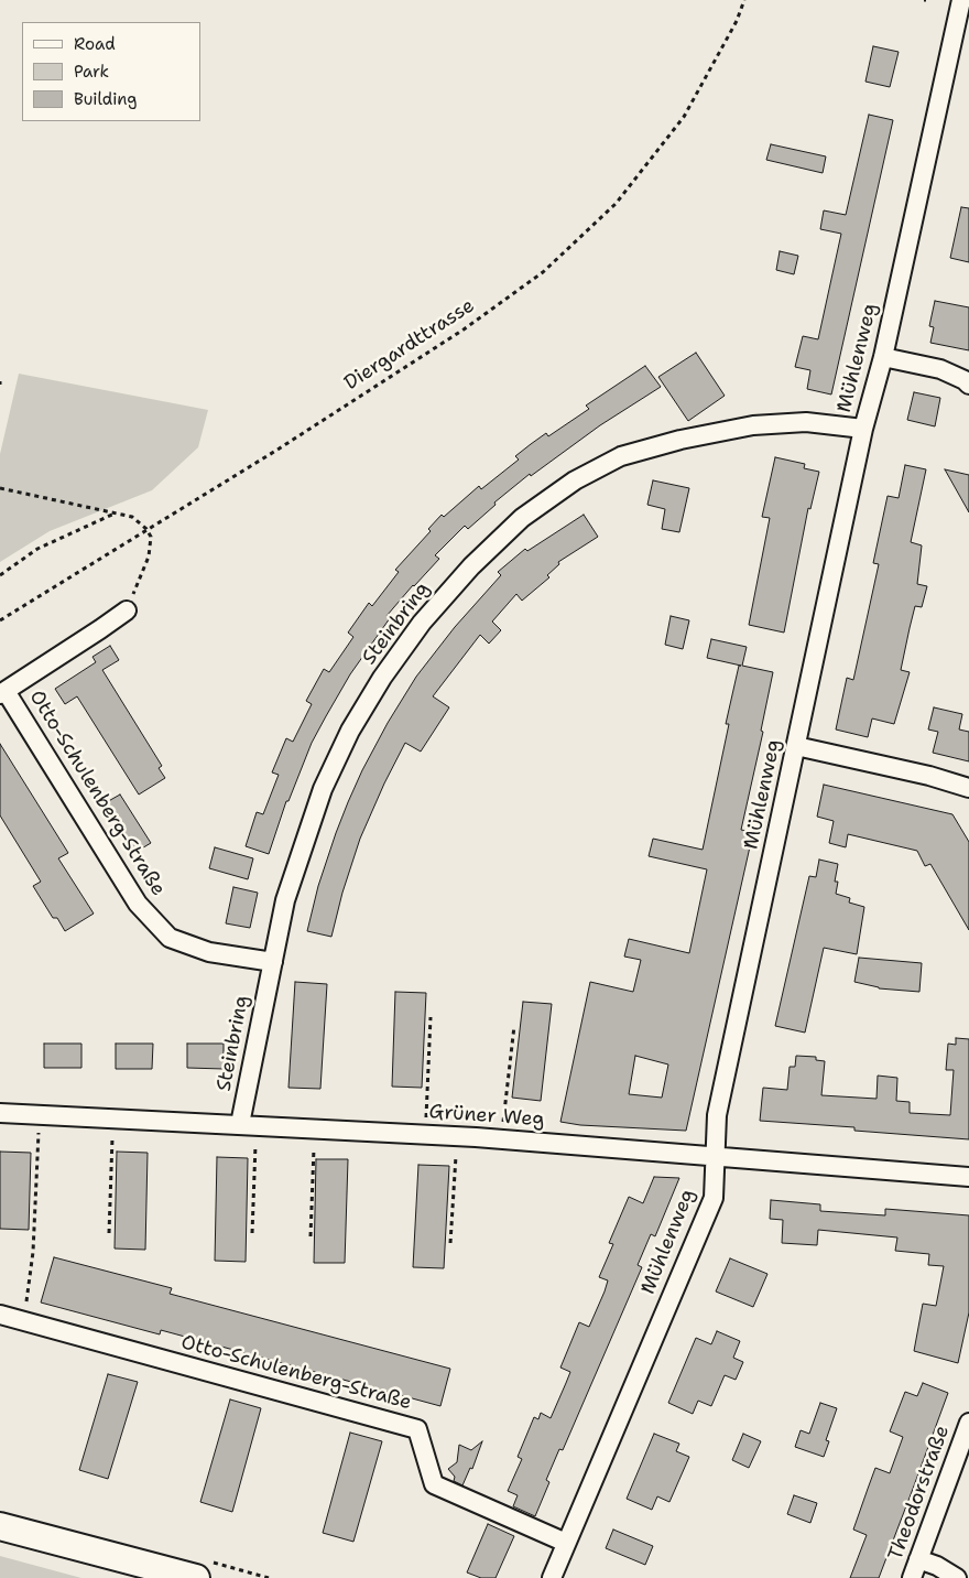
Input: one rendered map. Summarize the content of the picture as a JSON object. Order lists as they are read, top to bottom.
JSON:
{
  "streets": {
    "street": [
      "Mühlenweg",
      "Steinbring",
      "Otto-Schulenberg-Straße",
      "Grüner Weg",
      "Theodorstraße"
    ],
    "path": ["Diergardttrasse"]
  },
  "crossings": [
    ["Mühlenweg", "Steinbring"],
    ["Mühlenweg", "Otto-Schulenberg-Straße"],
    ["Mühlenweg", "Grüner Weg"],
    ["Steinbring", "Otto-Schulenberg-Straße"],
    ["Steinbring", "Grüner Weg"]
  ],
  "legend": ["Road", "Park", "Building"]
}
